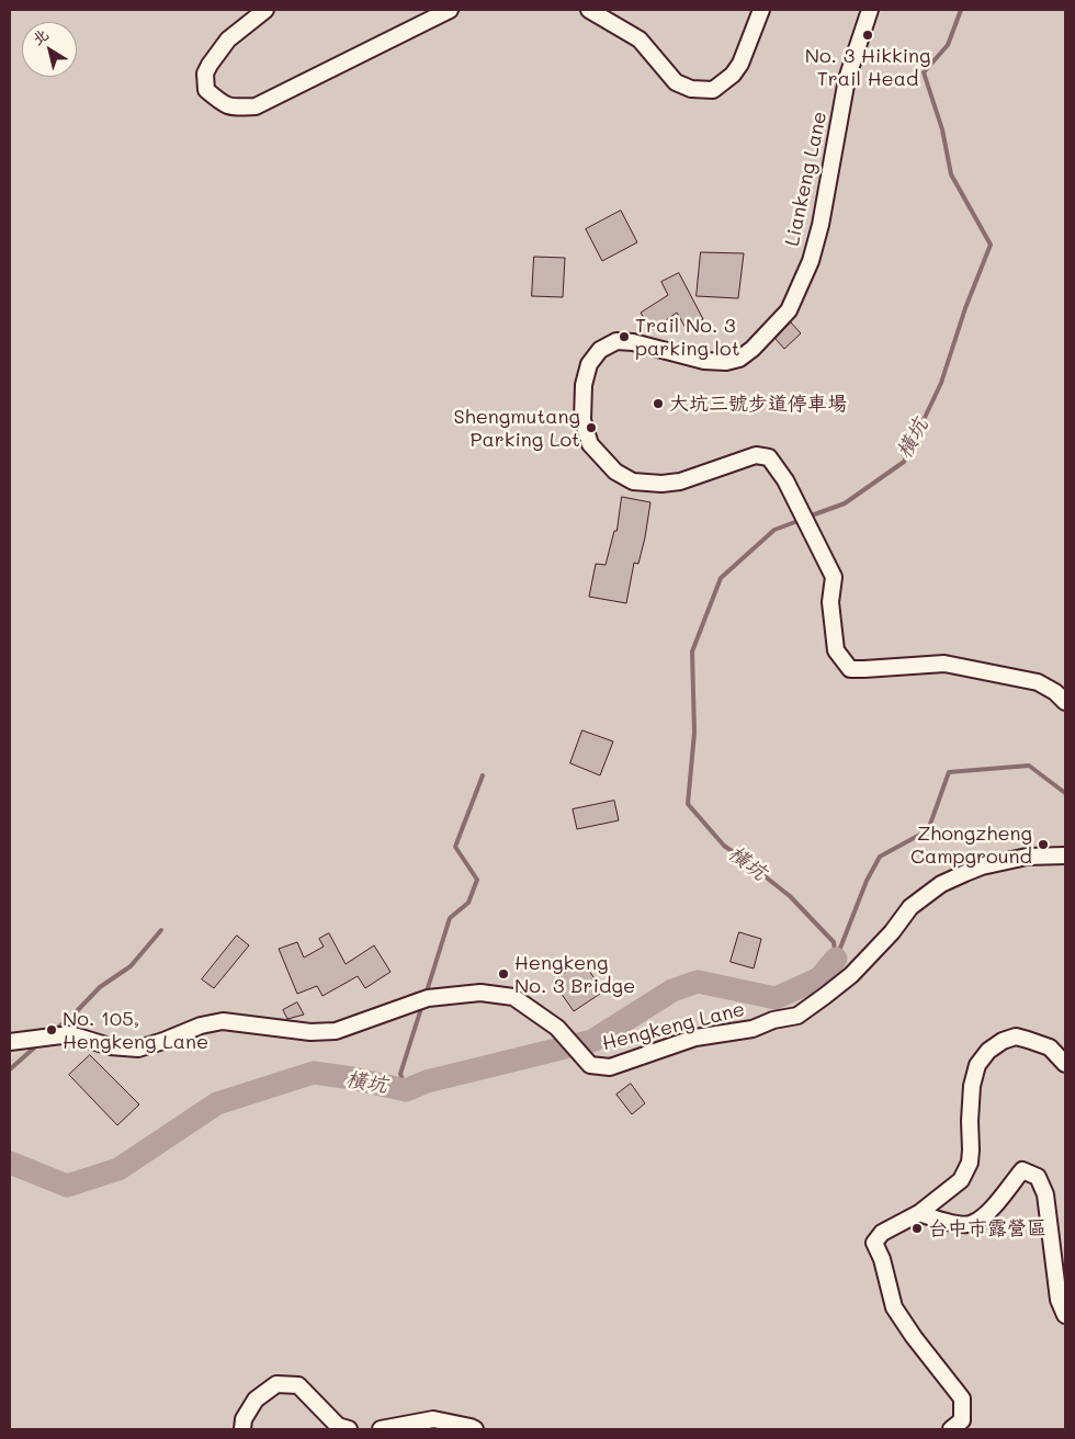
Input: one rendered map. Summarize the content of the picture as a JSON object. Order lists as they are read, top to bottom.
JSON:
{
  "streets": {
    "street": ["Liankeng Lane", "Hengkeng Lane"]
  },
  "water": ["橫坑"],
  "places": [
    "No. 3 Hikking Trail Head",
    "Trail No. 3 parking lot",
    "大坑三號步道停車場",
    "Shengmutang Parking Lot",
    "Zhongzheng Campground",
    "Hengkeng No. 3 Bridge",
    "No. 105, Hengkeng Lane",
    "台中市露營區"
  ],
  "north": "top left"
}
